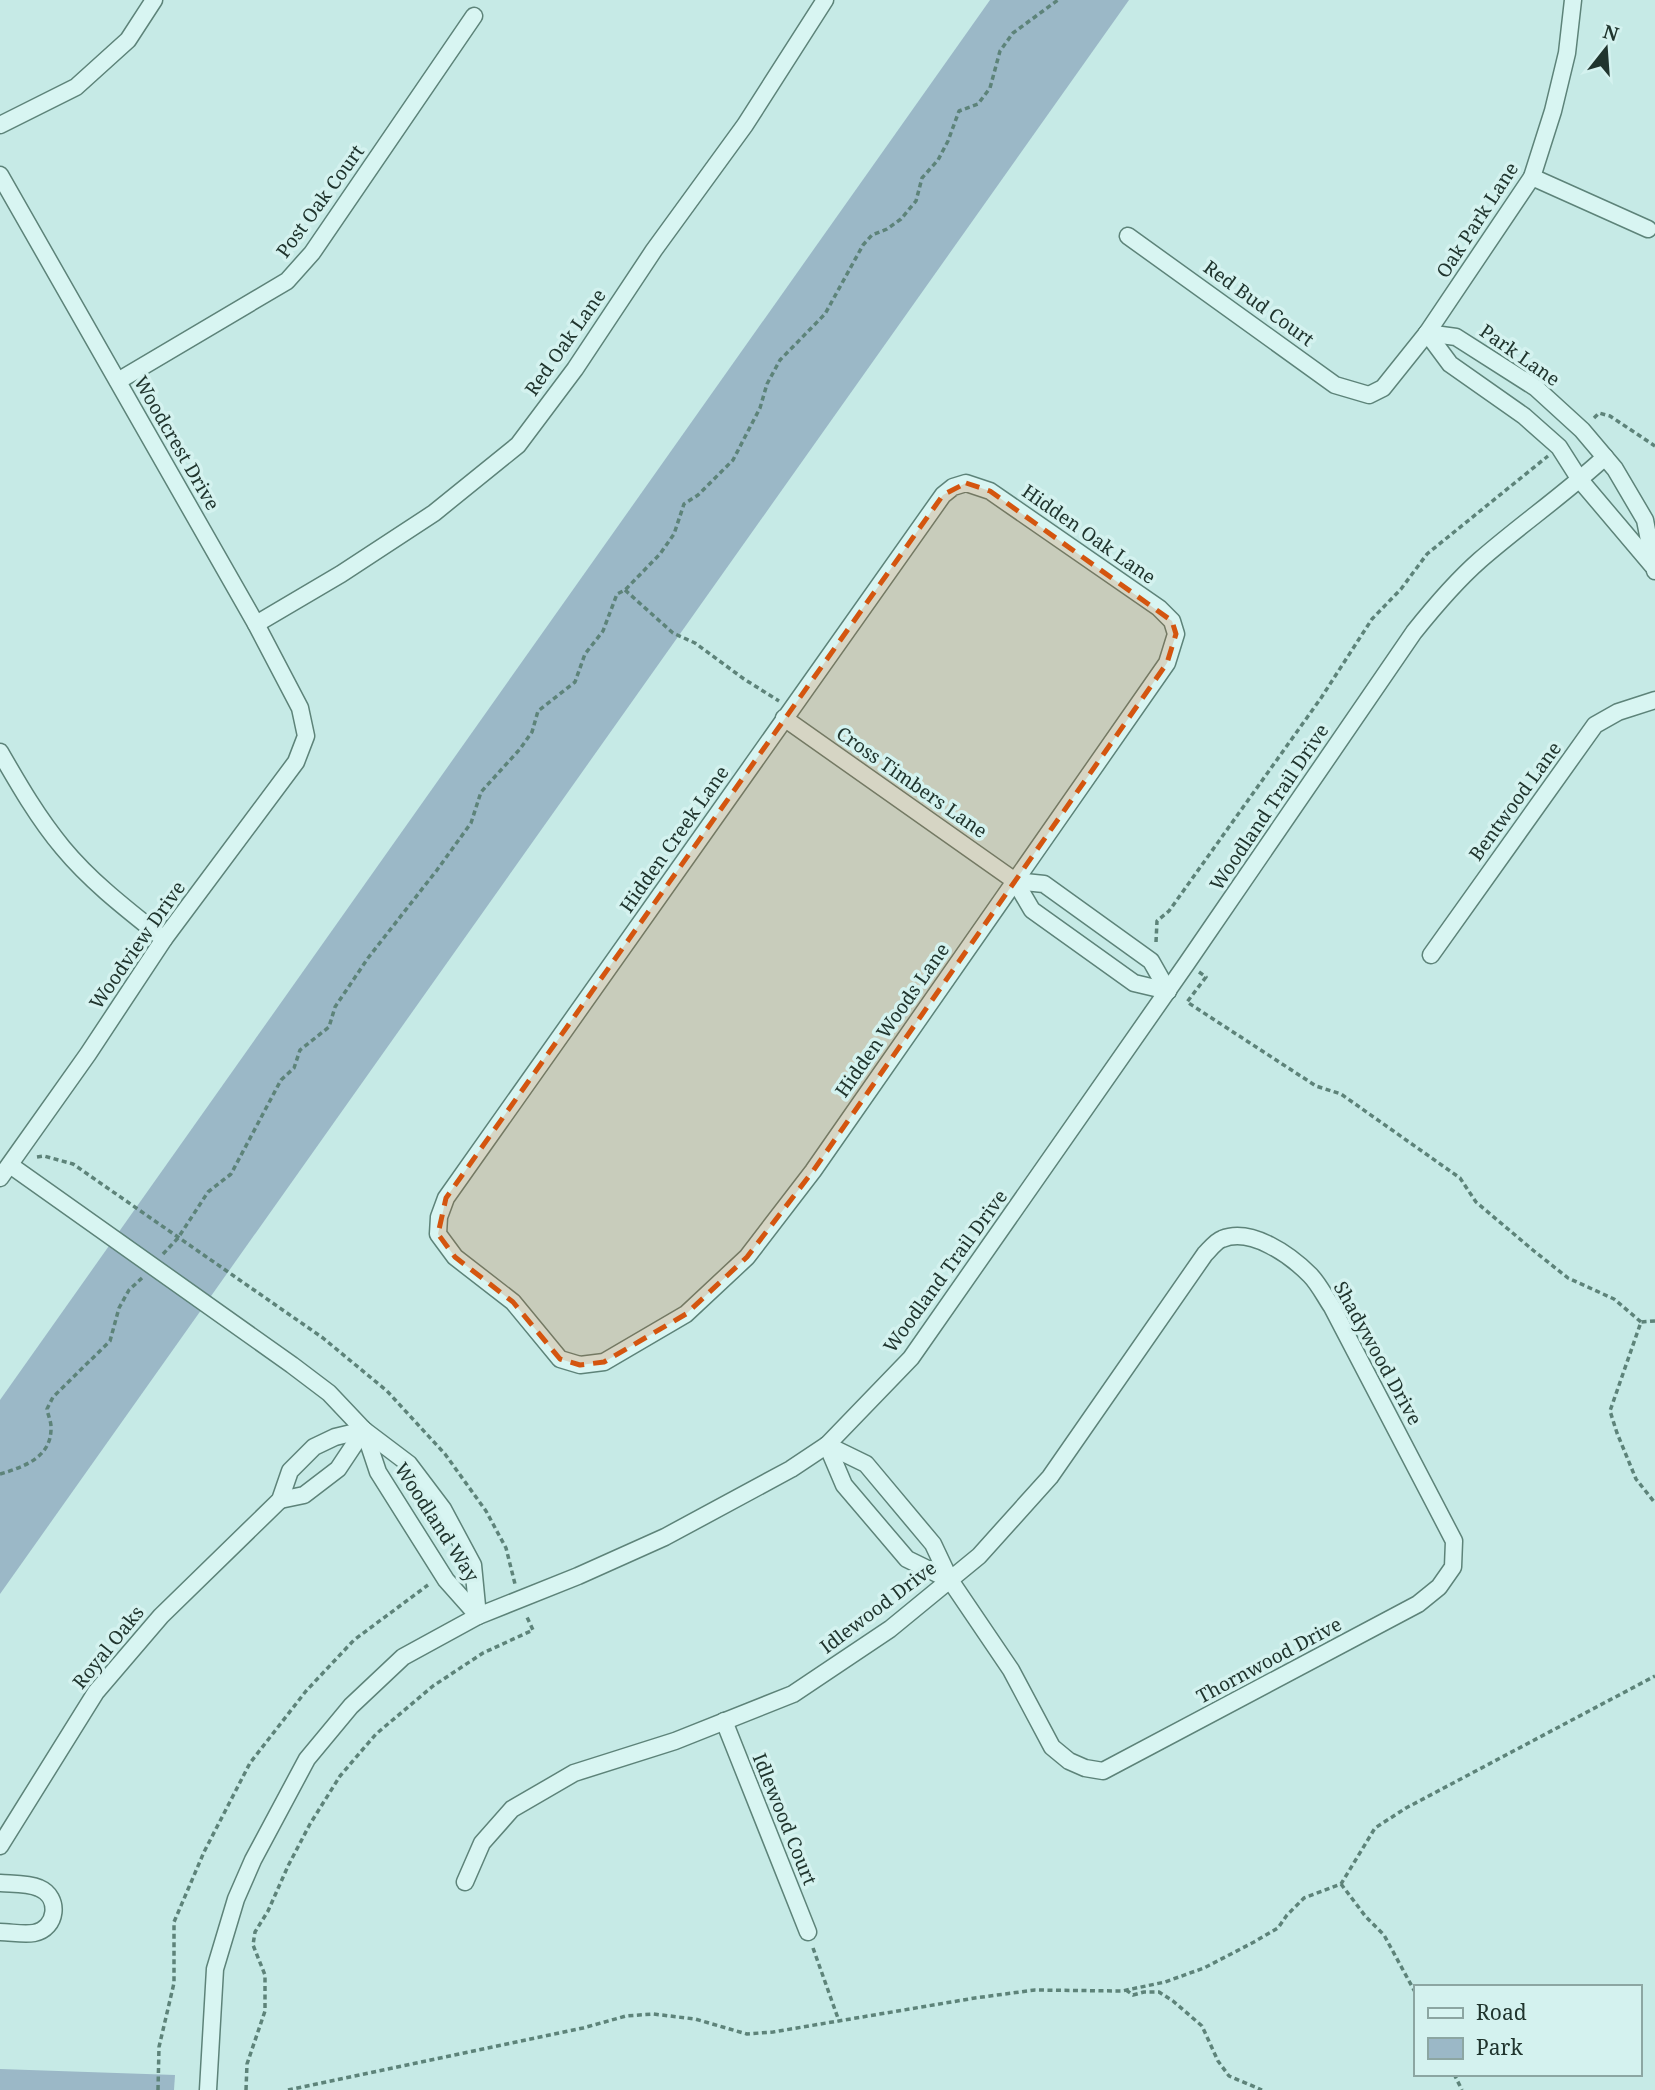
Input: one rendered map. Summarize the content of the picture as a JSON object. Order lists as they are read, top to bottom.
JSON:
{
  "streets": {
    "street": [
      "Post Oak Court",
      "Oak Park Lane",
      "Red Bud Court",
      "Red Oak Lane",
      "Park Lane",
      "Woodcrest Drive",
      "Hidden Oak Lane",
      "Cross Timbers Lane",
      "Bentwood Lane",
      "Woodland Trail Drive",
      "Hidden Creek Lane",
      "Woodview Drive",
      "Hidden Woods Lane",
      "Shadywood Drive",
      "Woodland Way",
      "Idlewood Drive",
      "Royal Oaks",
      "Thornwood Drive",
      "Idlewood Court"
    ]
  },
  "crossings": [
    ["Post Oak Court", "Woodcrest Drive"],
    ["Oak Park Lane", "Red Bud Court"],
    ["Oak Park Lane", "Park Lane"],
    ["Red Oak Lane", "Woodcrest Drive"],
    ["Park Lane", "Woodland Trail Drive"],
    ["Woodcrest Drive", "Woodview Drive"],
    ["Hidden Oak Lane", "Hidden Creek Lane"],
    ["Hidden Oak Lane", "Hidden Woods Lane"],
    ["Cross Timbers Lane", "Woodland Trail Drive"],
    ["Cross Timbers Lane", "Hidden Creek Lane"],
    ["Cross Timbers Lane", "Hidden Woods Lane"],
    ["Woodland Trail Drive", "Woodland Way"],
    ["Hidden Creek Lane", "Hidden Woods Lane"],
    ["Woodview Drive", "Woodland Way"],
    ["Shadywood Drive", "Idlewood Drive"],
    ["Shadywood Drive", "Thornwood Drive"],
    ["Woodland Way", "Royal Oaks"],
    ["Idlewood Drive", "Thornwood Drive"],
    ["Idlewood Drive", "Idlewood Court"]
  ],
  "legend": ["Road", "Park"],
  "north": "top"
}
